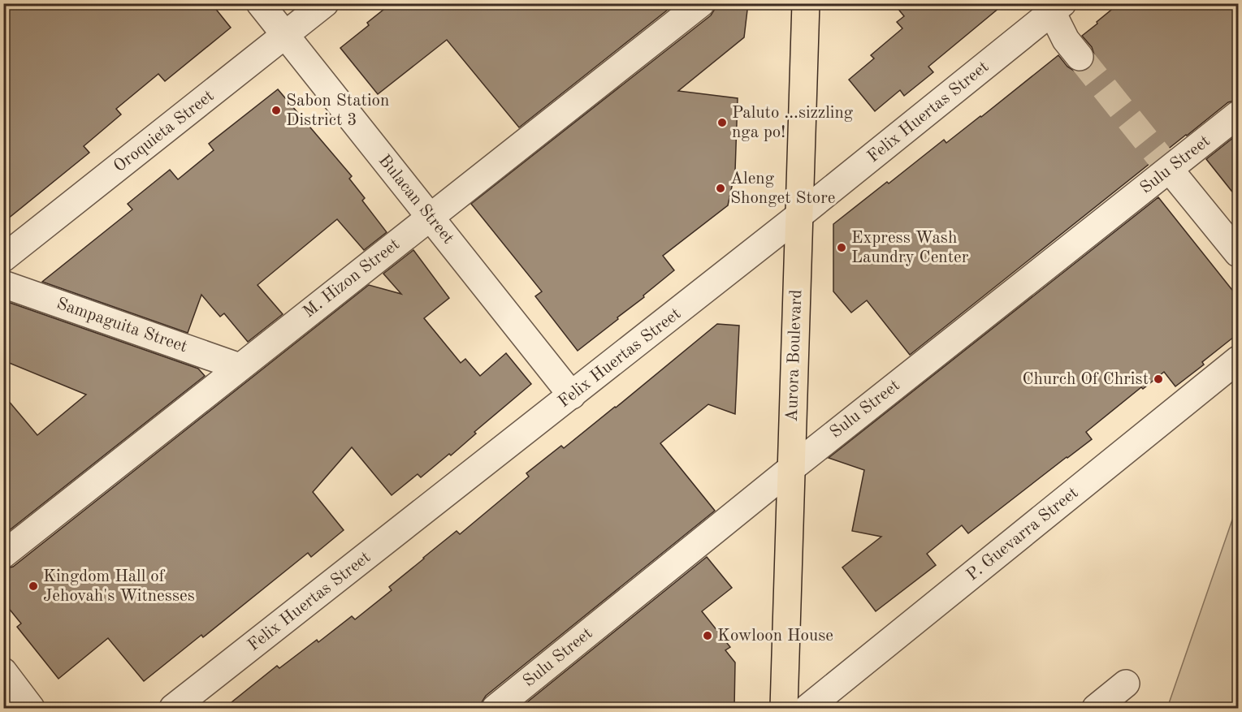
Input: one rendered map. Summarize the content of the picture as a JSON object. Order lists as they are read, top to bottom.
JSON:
{
  "streets": {
    "main road": ["Aurora Boulevard"],
    "street": [
      "Felix Huertas Street",
      "Oroquieta Street",
      "Sulu Street",
      "Bulacan Street",
      "M. Hizon Street",
      "Sampaguita Street",
      "P. Guevarra Street"
    ]
  },
  "crossings": [
    ["Felix Huertas Street", "Bulacan Street"],
    ["Felix Huertas Street", "Aurora Boulevard"],
    ["Oroquieta Street", "Bulacan Street"],
    ["Sulu Street", "Aurora Boulevard"],
    ["Bulacan Street", "M. Hizon Street"],
    ["M. Hizon Street", "Sampaguita Street"]
  ],
  "places": [
    "Sabon Station District 3",
    "Paluto ...sizzling nga po!",
    "Aleng Shonget Store",
    "Express Wash Laundry Center",
    "Church Of Christ",
    "Kingdom Hall of Jehovah's Witnesses",
    "Kowloon House"
  ]
}
